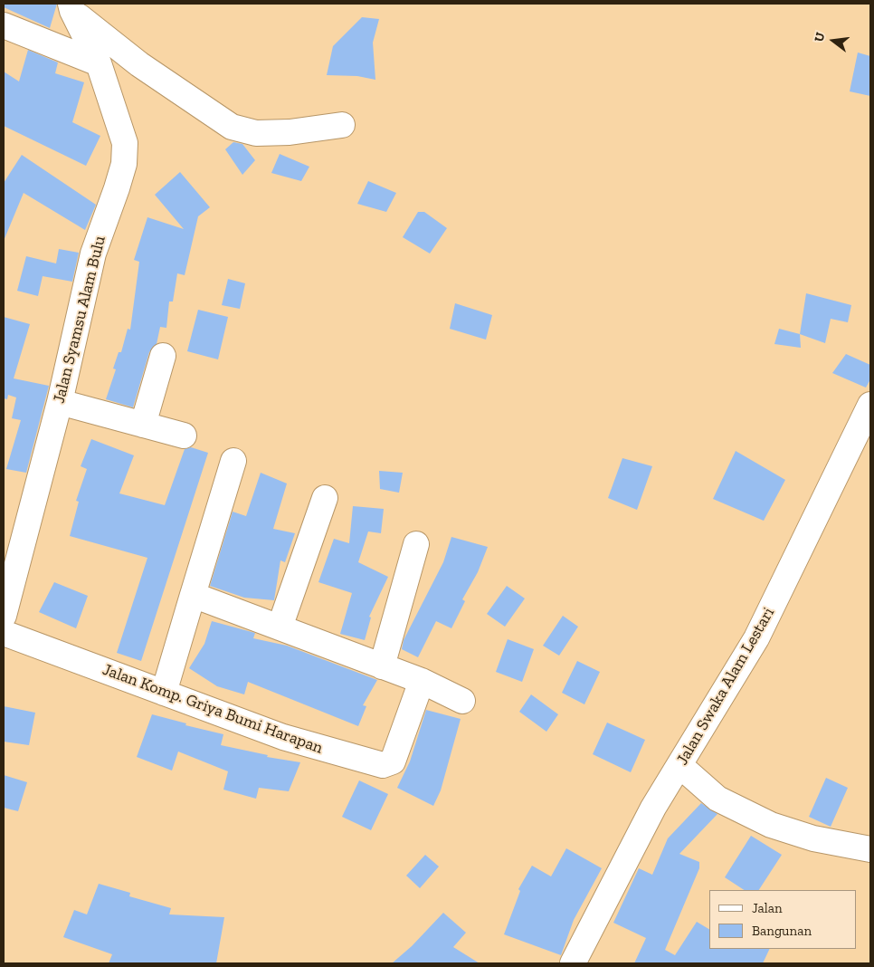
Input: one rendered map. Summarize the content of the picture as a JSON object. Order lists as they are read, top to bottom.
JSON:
{
  "streets": {
    "street": ["Jalan Syamsu Alam Bulu", "Jalan Swaka Alam Lestari", "Jalan Komp. Griya Bumi Harapan"]
  },
  "legend": ["Jalan", "Bangunan"],
  "north": "left"
}
